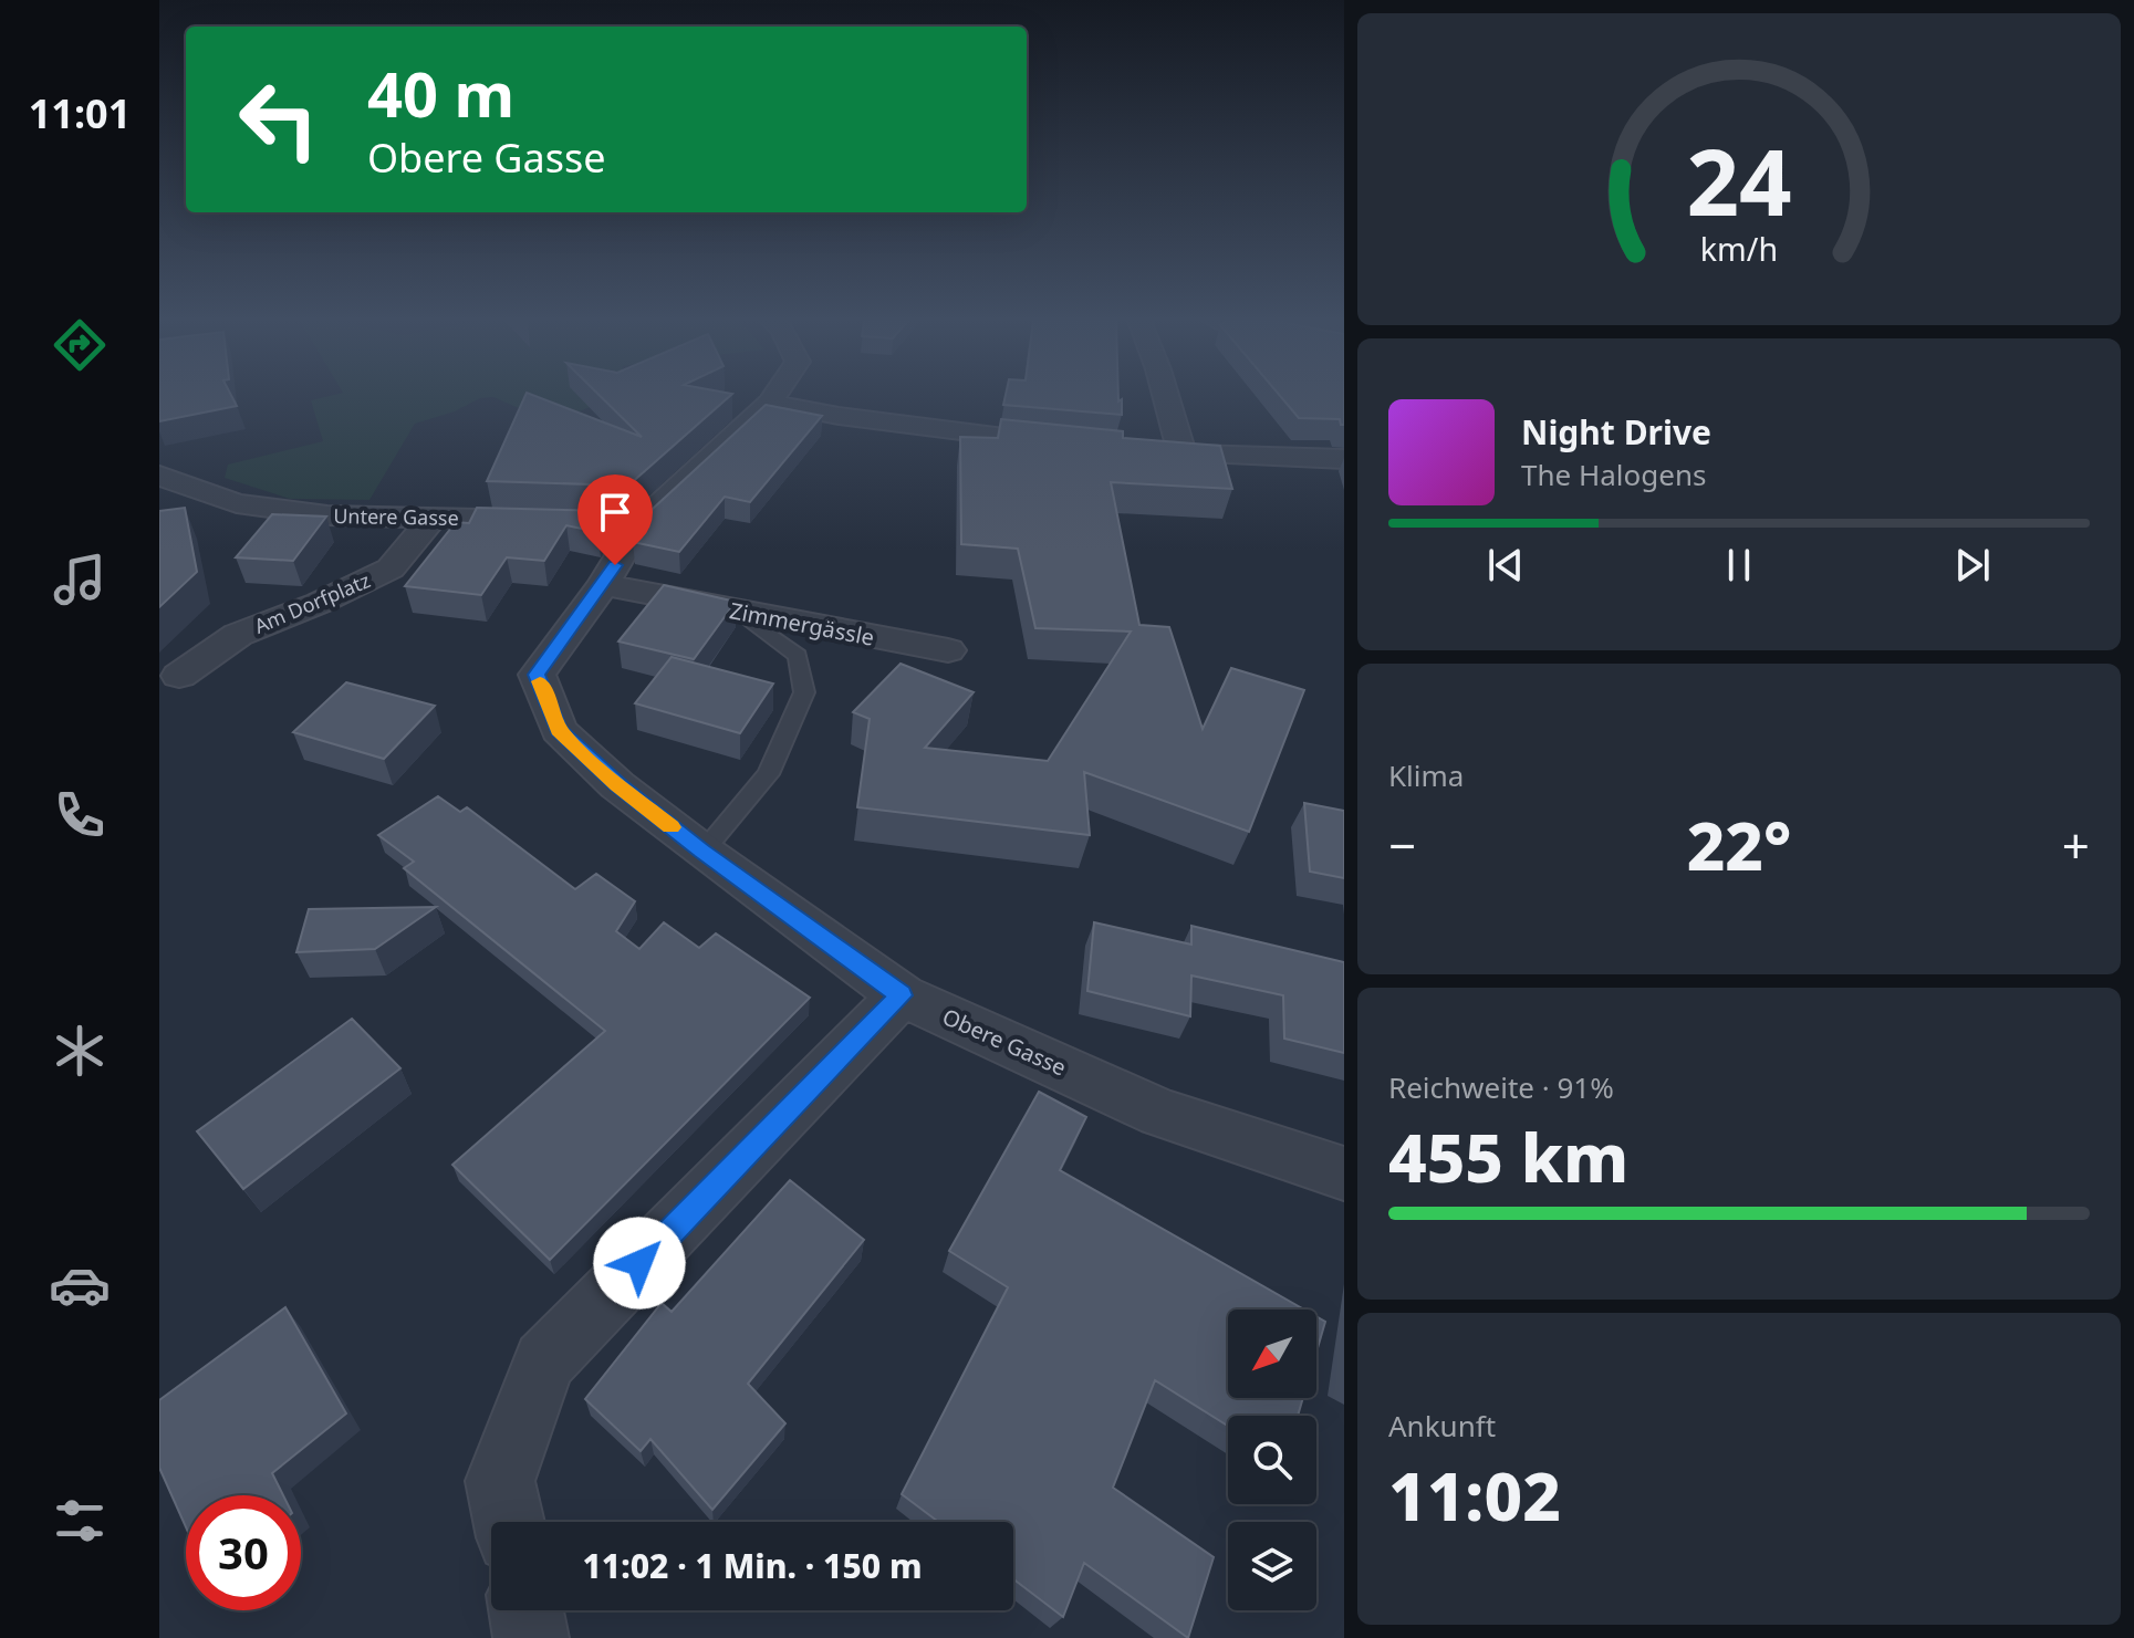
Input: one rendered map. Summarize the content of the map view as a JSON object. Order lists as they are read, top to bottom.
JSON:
{
  "streets": {
    "street": [
      "Untere Gasse",
      "Am Dorfplatz",
      "Zimmergässle",
      "Obere Gasse"
    ]
  },
  "crossings": [
    ["Untere Gasse", "Am Dorfplatz"],
    ["Zimmergässle", "Obere Gasse"]
  ],
  "north": "bottom left",
  "page": {
    "tabs": "11:01",
    "turn": ["40 m", "Obere Gasse"],
    "song": ["Night Drive", "The Halogens"],
    "tile": [
      "Klima",
      ["Reichweite · 91%", "455 km"],
      ["Ankunft", "11:02"]
    ],
    "heat": ["−", "22°", "+"],
    "limit": "30",
    "trip": "11:02 · 1 Min. · 150 m",
    "gauge": ["24", "km/h"]
  }
}
